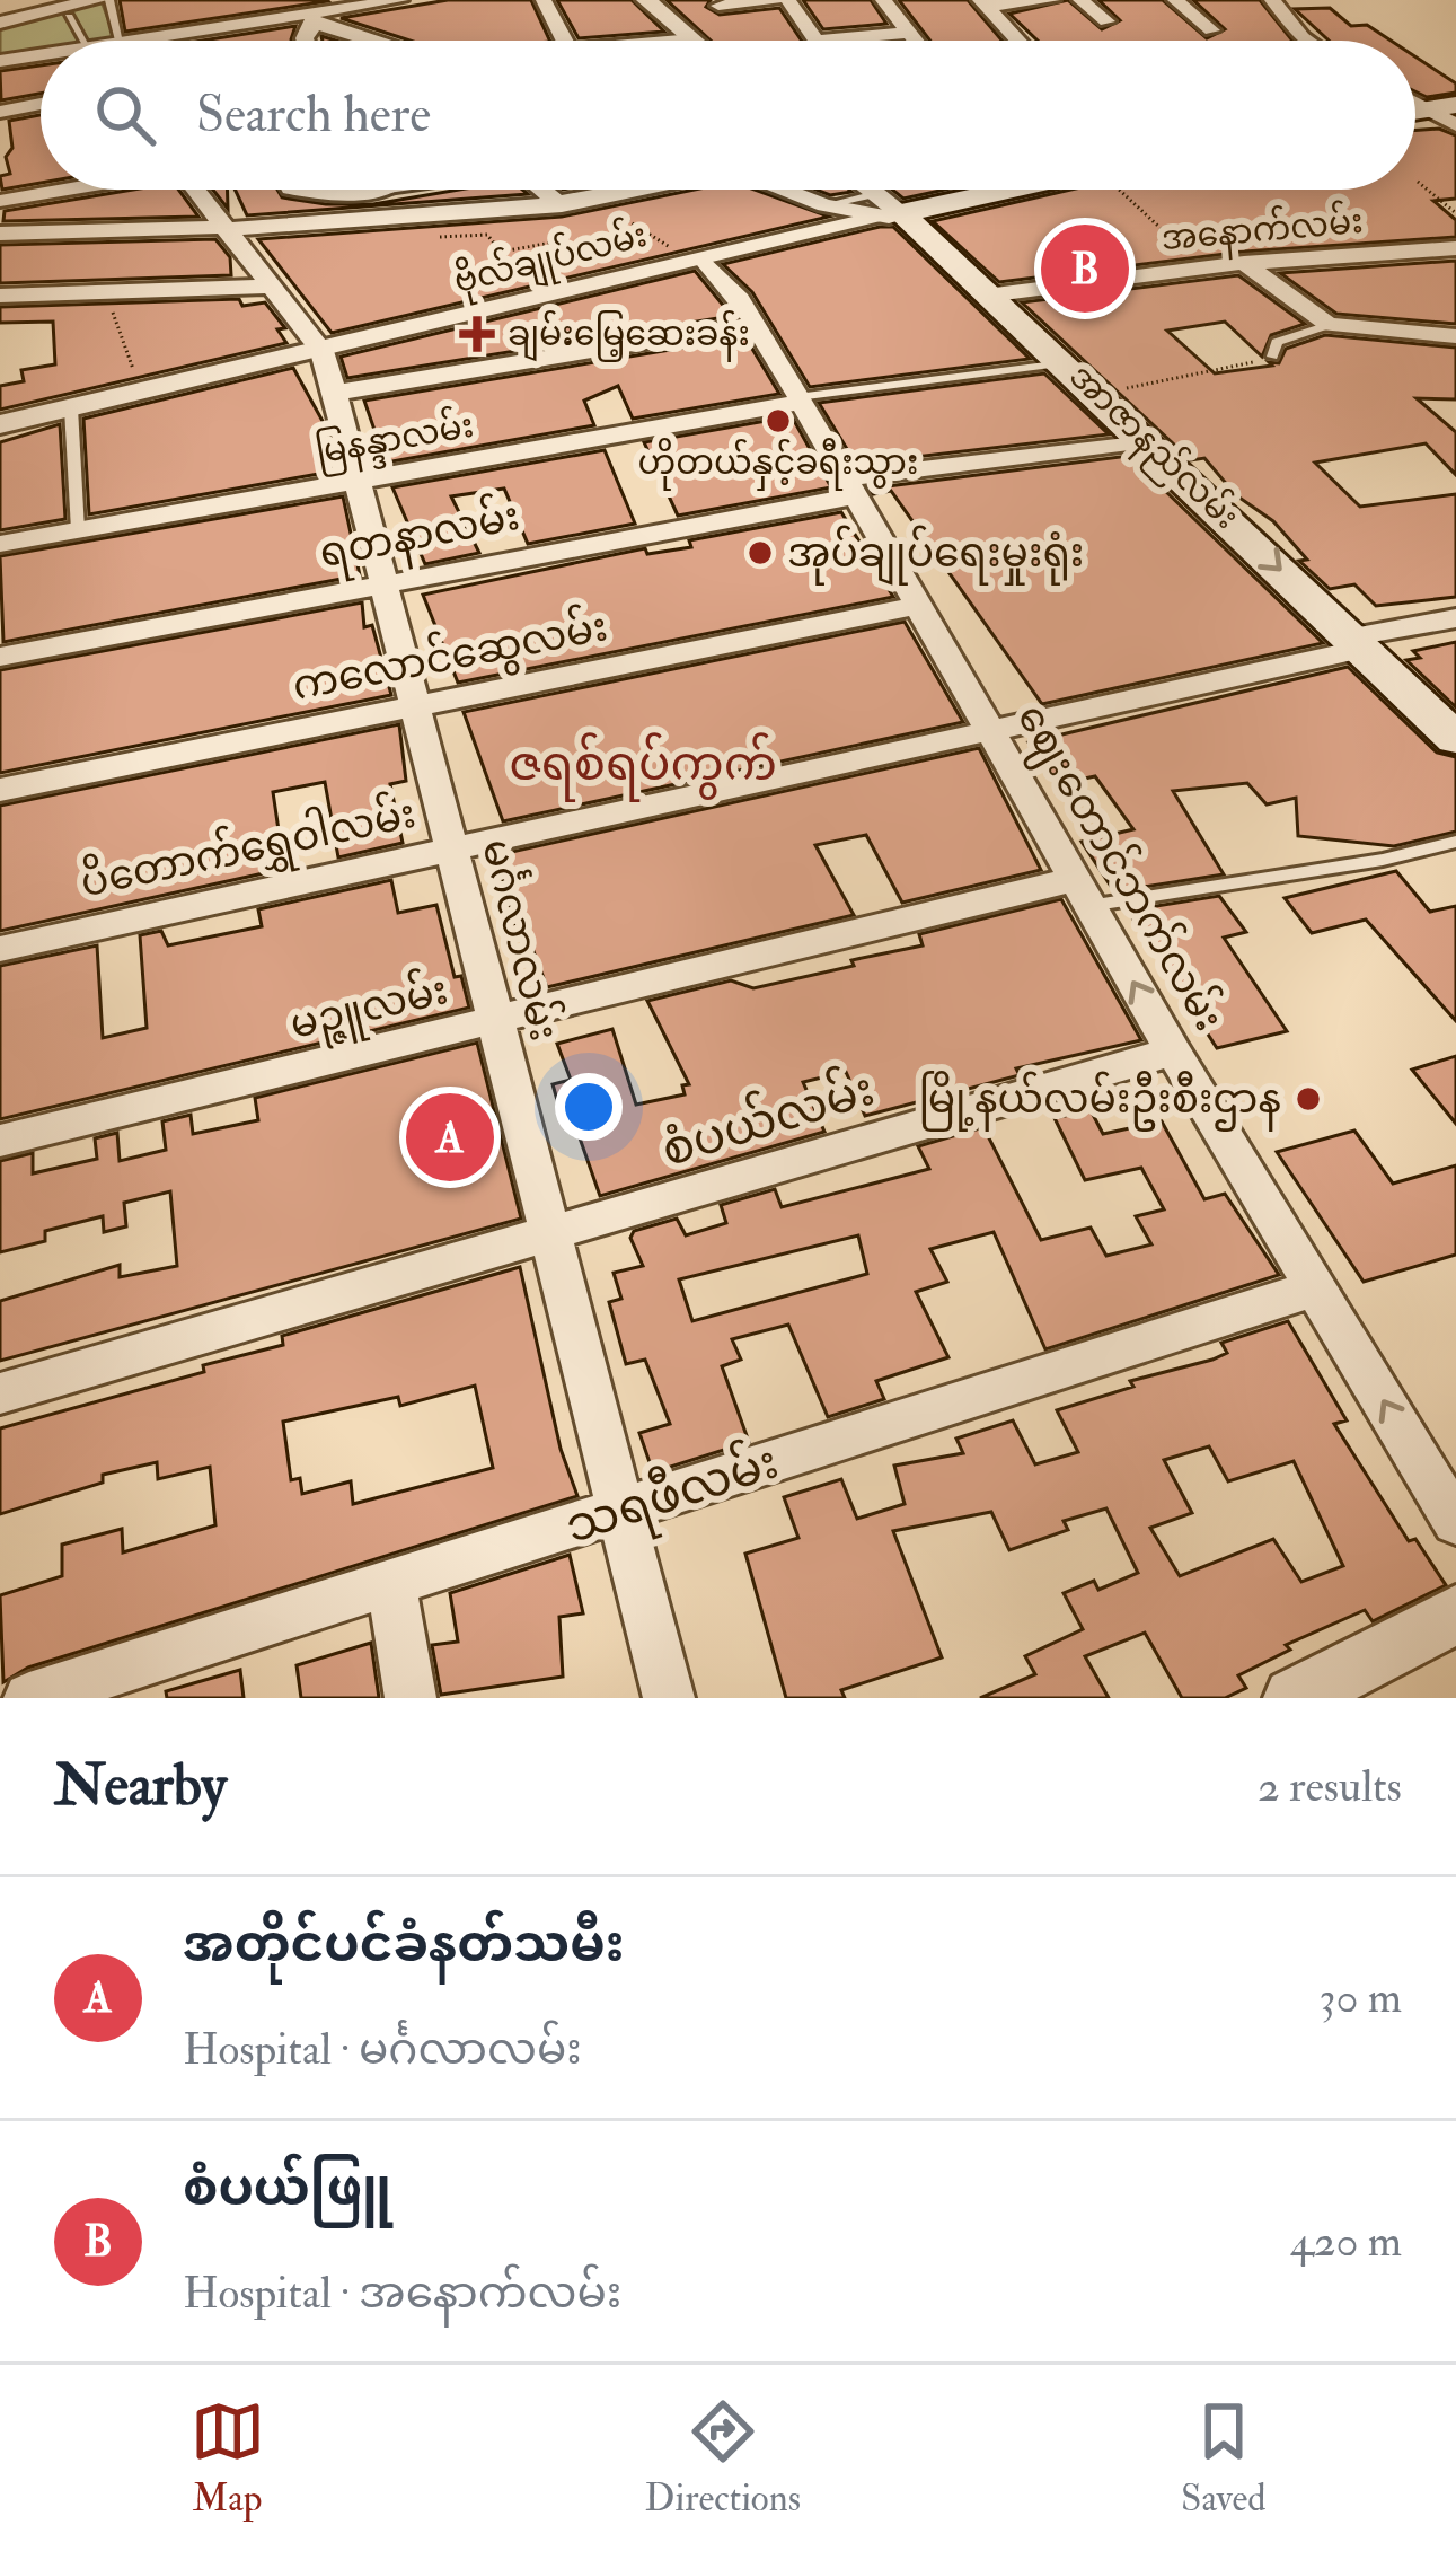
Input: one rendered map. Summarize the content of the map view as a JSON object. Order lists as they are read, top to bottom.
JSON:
{
  "streets": {
    "main road": ["ဗိုလ်ချုပ်လမ်း", "အာဇာနည်လမ်း"],
    "street": [
      "အနောက်လမ်း",
      "မြနန္ဒာလမ်း",
      "ရတနာလမ်း",
      "ကလောင်ဆွေလမ်း",
      "ပိတောက်ရွှေဝါလမ်း",
      "ဈေးတောင်ဘက်လမ်း",
      "မင်္ဂလာလမ်း",
      "မဉ္ဇူလမ်း",
      "စံပယ်လမ်း",
      "သရဖီလမ်း"
    ]
  },
  "crossings": [
    ["အနောက်လမ်း", "အာဇာနည်လမ်း"],
    ["ဗိုလ်ချုပ်လမ်း", "အာဇာနည်လမ်း"],
    ["ဗိုလ်ချုပ်လမ်း", "ဈေးတောင်ဘက်လမ်း"],
    ["ဗိုလ်ချုပ်လမ်း", "မင်္ဂလာလမ်း"],
    ["မြနန္ဒာလမ်း", "ဈေးတောင်ဘက်လမ်း"],
    ["မြနန္ဒာလမ်း", "မင်္ဂလာလမ်း"],
    ["အာဇာနည်လမ်း", "ရတနာလမ်း"],
    ["အာဇာနည်လမ်း", "ပိတောက်ရွှေဝါလမ်း"],
    ["ရတနာလမ်း", "ဈေးတောင်ဘက်လမ်း"],
    ["ရတနာလမ်း", "မင်္ဂလာလမ်း"],
    ["ကလောင်ဆွေလမ်း", "ဈေးတောင်ဘက်လမ်း"],
    ["ကလောင်ဆွေလမ်း", "မင်္ဂလာလမ်း"],
    ["ပိတောက်ရွှေဝါလမ်း", "ဈေးတောင်ဘက်လမ်း"],
    ["ပိတောက်ရွှေဝါလမ်း", "မင်္ဂလာလမ်း"],
    ["ဈေးတောင်ဘက်လမ်း", "မဉ္ဇူလမ်း"],
    ["ဈေးတောင်ဘက်လမ်း", "စံပယ်လမ်း"],
    ["ဈေးတောင်ဘက်လမ်း", "သရဖီလမ်း"],
    ["မင်္ဂလာလမ်း", "မဉ္ဇူလမ်း"],
    ["မင်္ဂလာလမ်း", "စံပယ်လမ်း"],
    ["မင်္ဂလာလမ်း", "သရဖီလမ်း"]
  ],
  "one_way": ["အာဇာနည်လမ်း"],
  "districts": ["ဇရစ်ရပ်ကွက်"],
  "places": {
    "health": ["ချမ်းမြေ့ဆေးခန်း"],
    "other": ["ဟိုတယ်နှင့်ခရီးသွား", "အုပ်ချုပ်ရေးမှုးရုံး", "မြို့နယ်လမ်းဦးစီးဌာန"]
  },
  "page": {
    "search": "Search here",
    "pins": ["B", "A"],
    "heading": ["Nearby", "2 results"],
    "list": [
      {
        "mark": "A",
        "name": "အတိုင်ပင်ခံနတ်သမီး",
        "note": "Hospital · မင်္ဂလာလမ်း",
        "value": "30 m"
      },
      {
        "mark": "B",
        "name": "စံပယ်ဖြူ",
        "note": "Hospital · အနောက်လမ်း",
        "value": "420 m"
      }
    ],
    "nav": ["Map", "Directions", "Saved"]
  }
}
